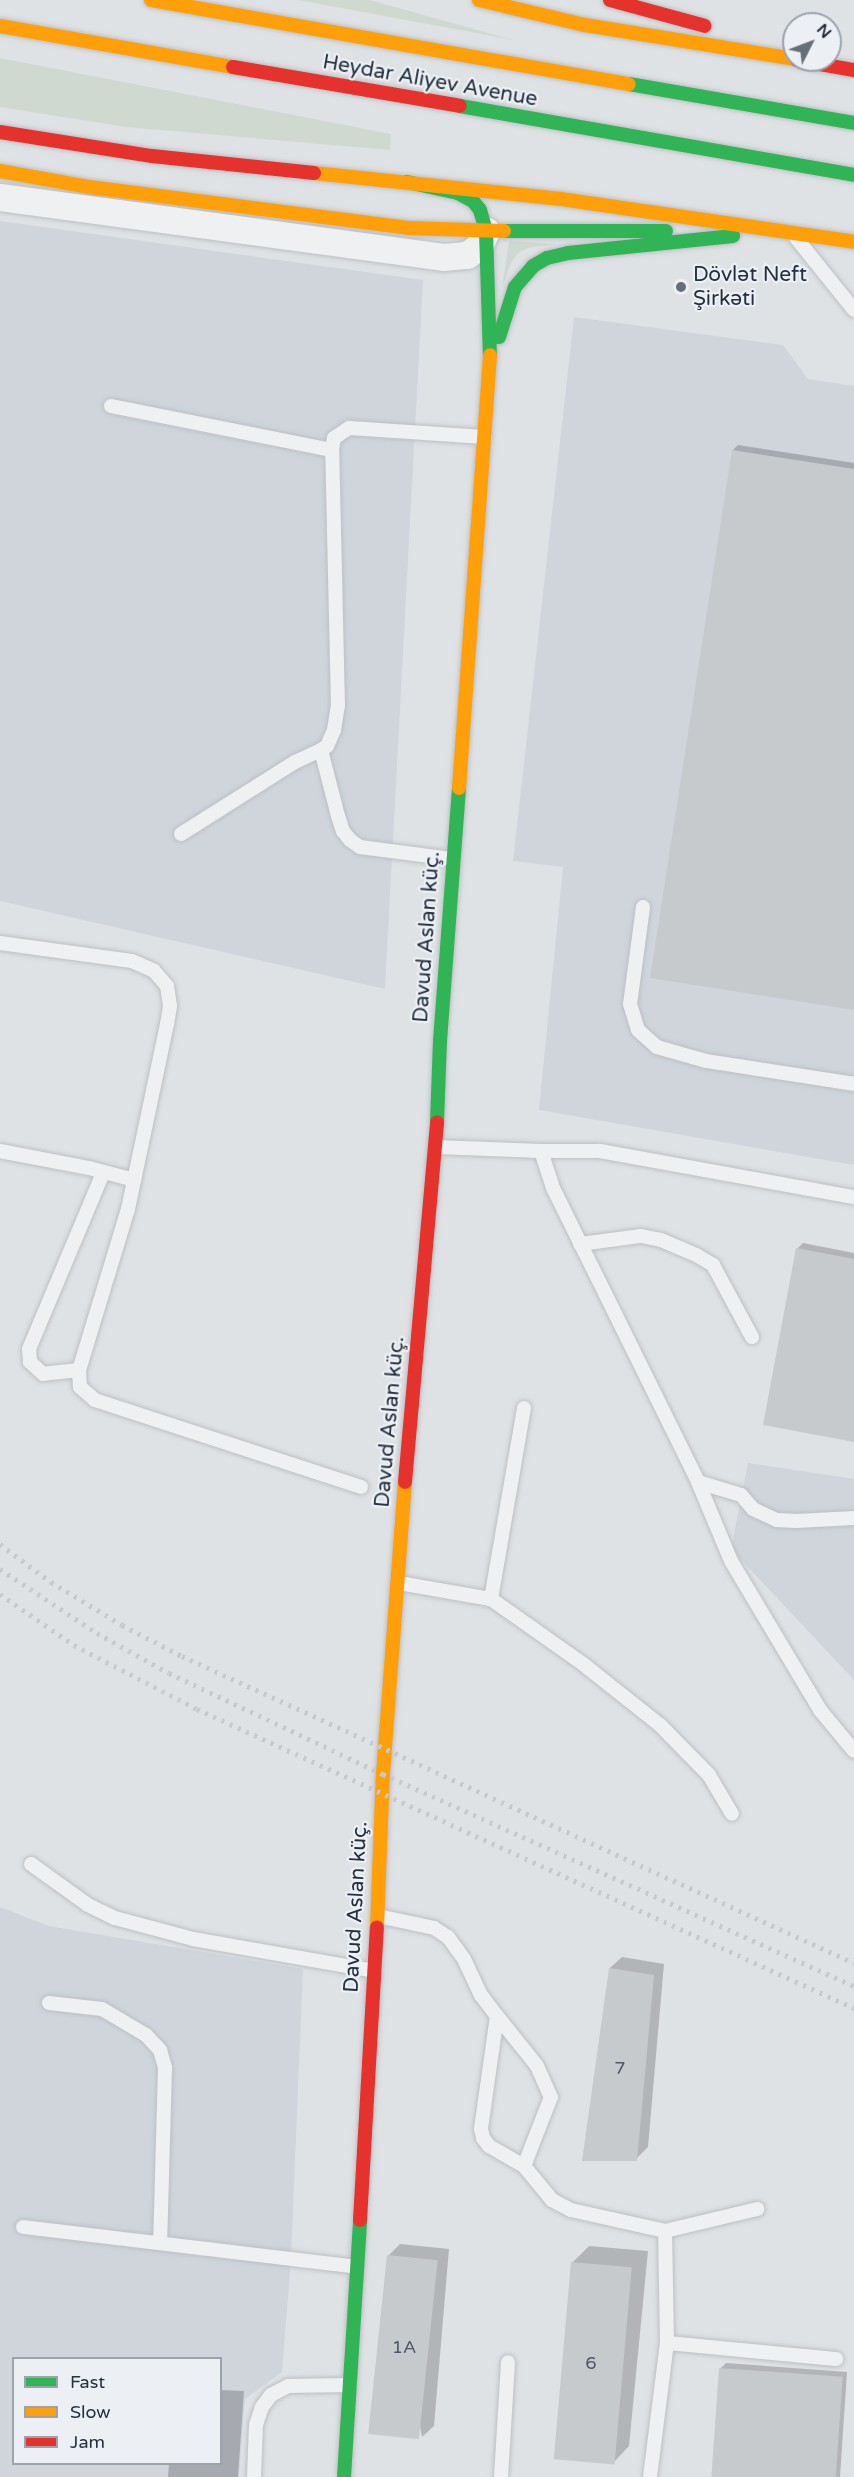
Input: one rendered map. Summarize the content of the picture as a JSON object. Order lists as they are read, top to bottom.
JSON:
{
  "streets": {
    "main road": ["Heydar Aliyev Avenue", "Davud Aslan küç."]
  },
  "places": ["Dövlət Neft Şirkəti"],
  "house_numbers": ["7", "1A", "6"],
  "legend": ["Fast", "Slow", "Jam"],
  "north": "top right"
}
